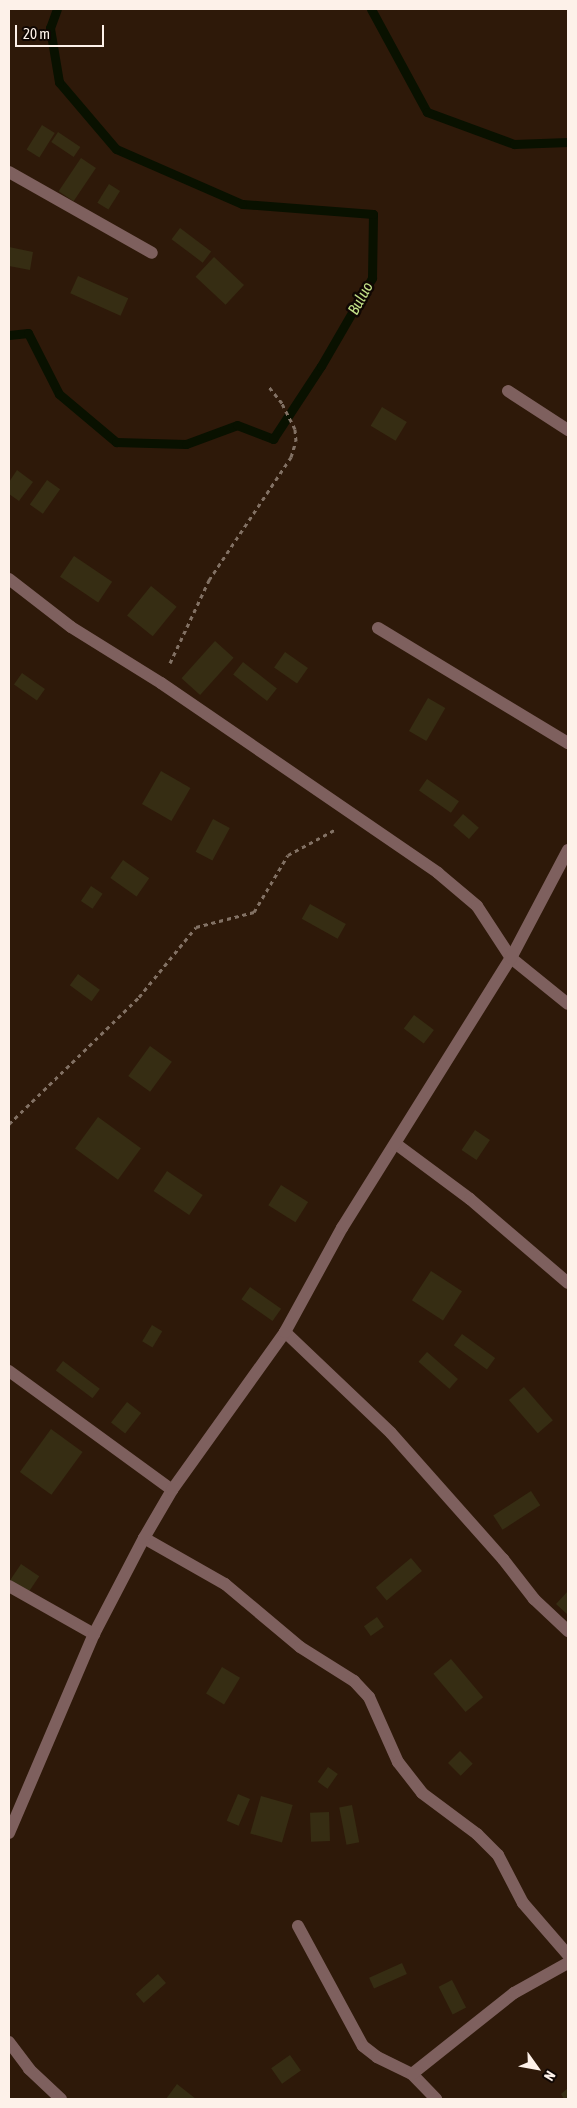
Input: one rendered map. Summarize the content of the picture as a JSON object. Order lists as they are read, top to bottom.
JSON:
{
  "water": ["Buluo"],
  "scale_bar": "20 m",
  "north": "bottom right"
}
